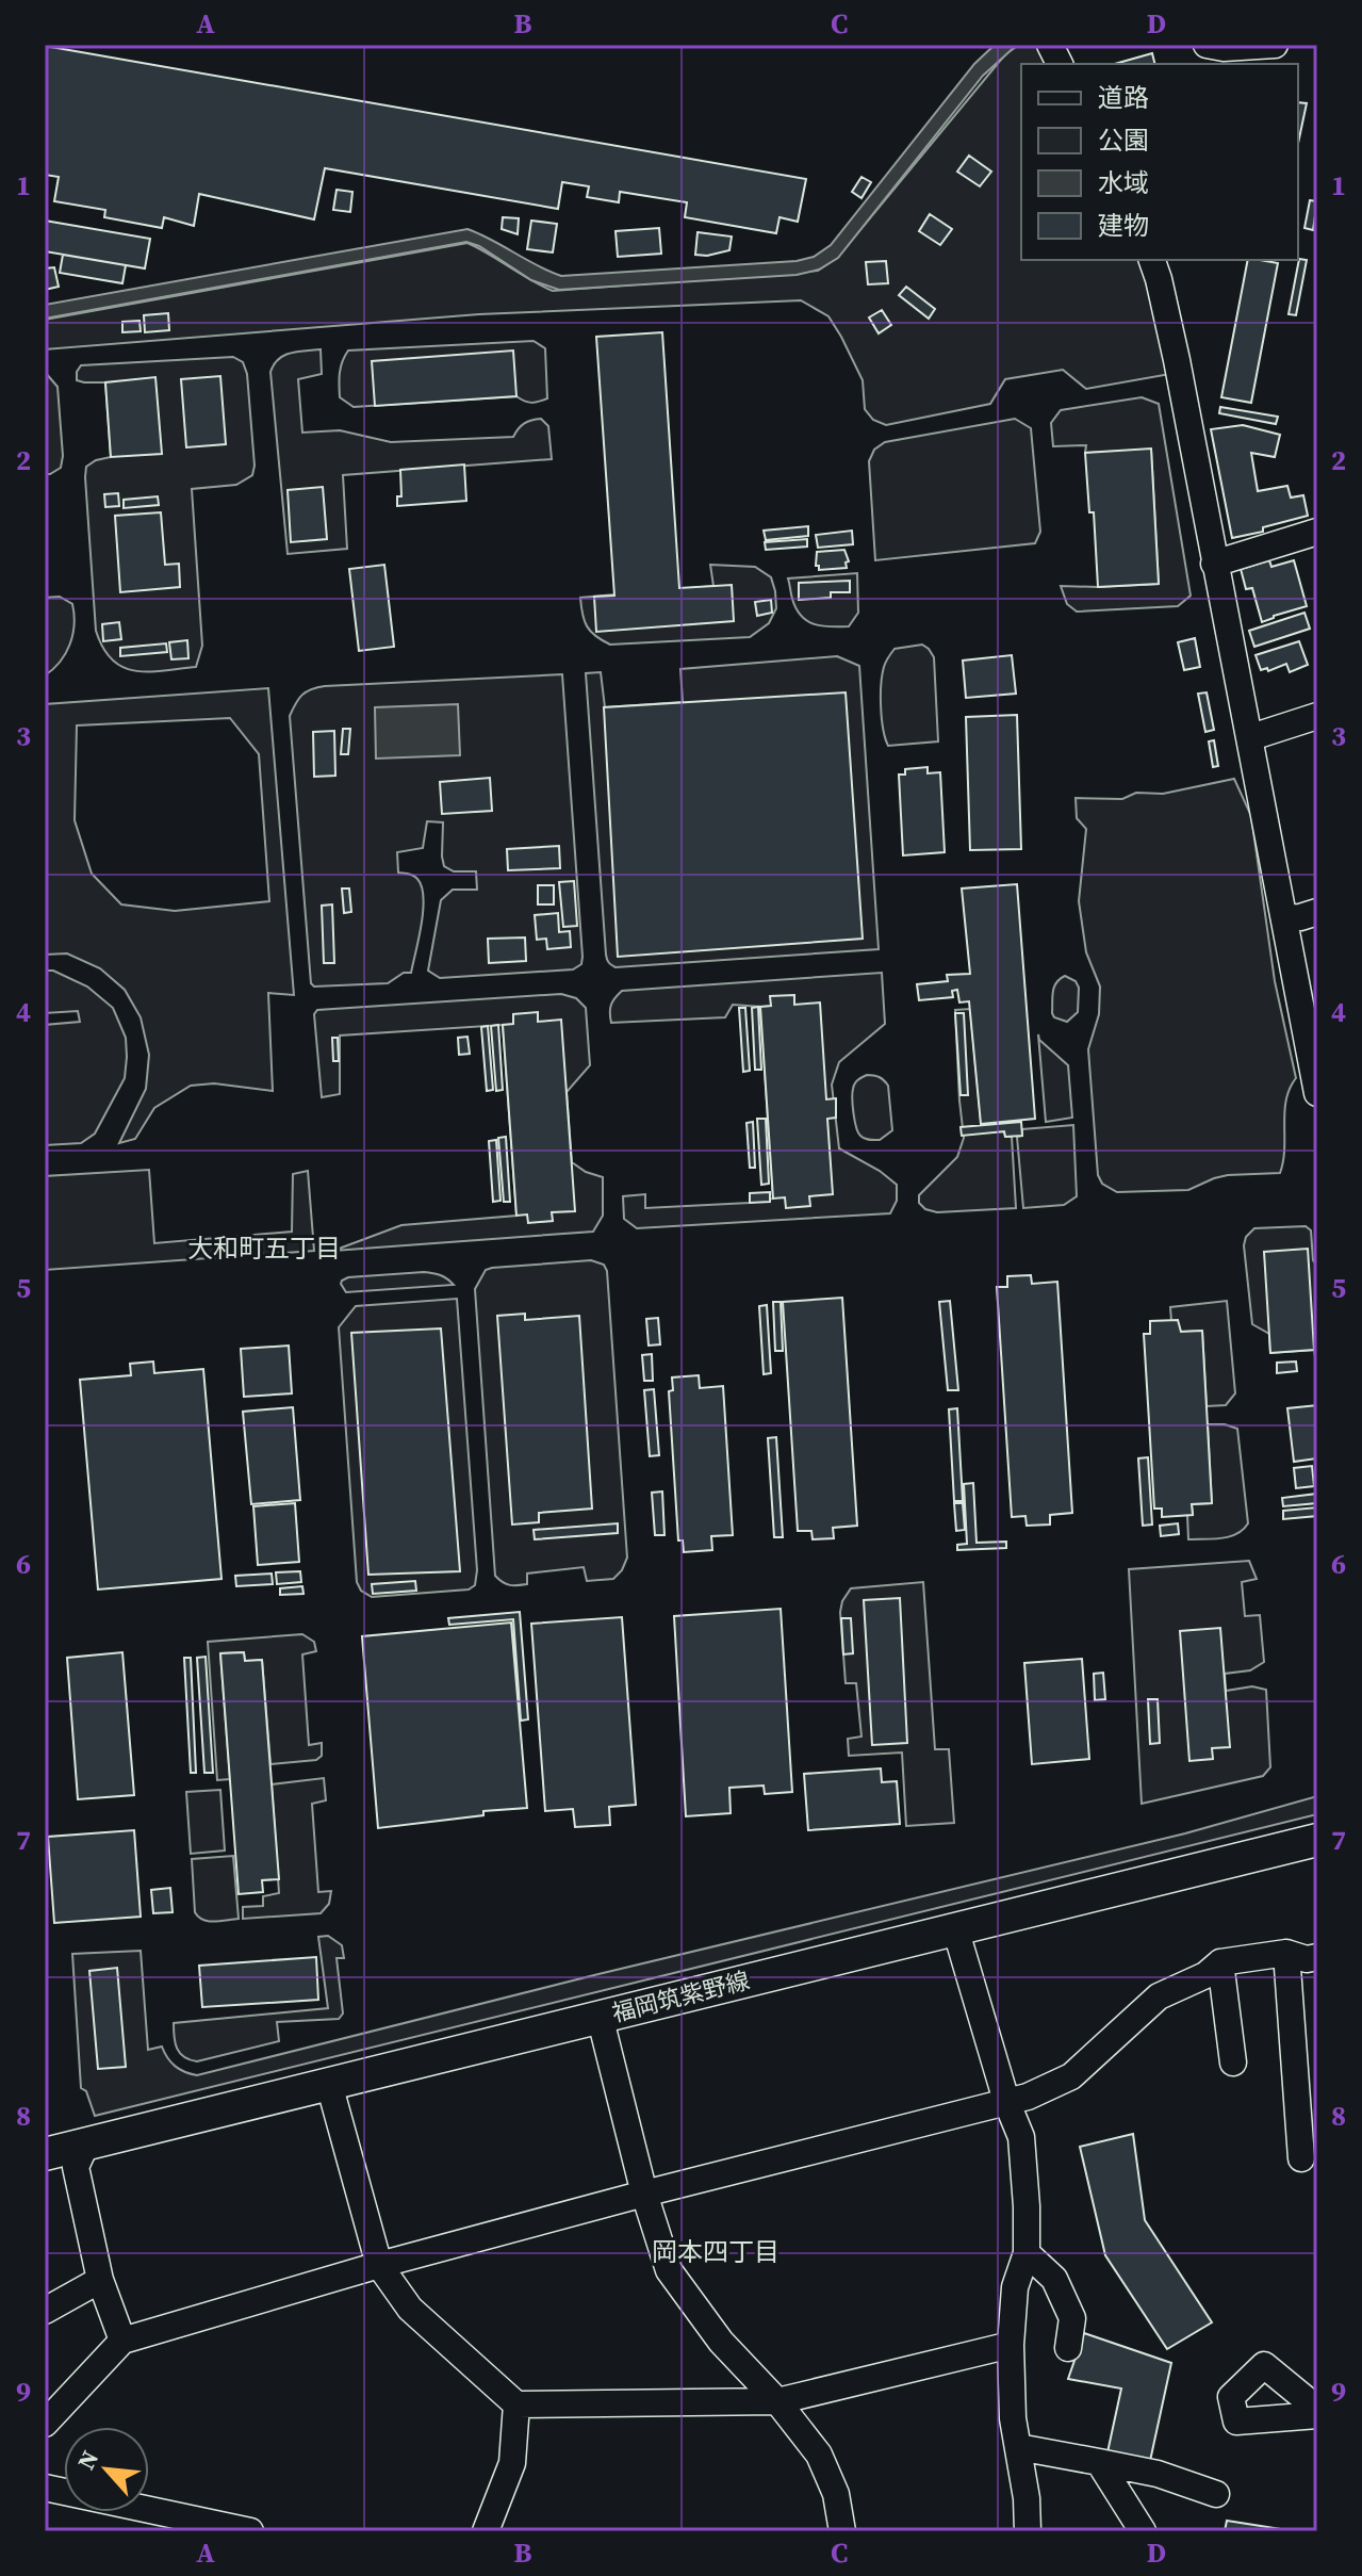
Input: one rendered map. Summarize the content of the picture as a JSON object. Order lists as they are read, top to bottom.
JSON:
{
  "streets": {
    "main road": ["福岡筑紫野線"]
  },
  "districts": ["大和町五丁目", "岡本四丁目"],
  "legend": [
    "道路",
    "公園",
    "水域",
    "建物"
  ],
  "north": "top left",
  "grid": {
    "columns": [
      "A",
      "B",
      "C",
      "D"
    ],
    "rows": [
      "1",
      "2",
      "3",
      "4",
      "5",
      "6",
      "7",
      "8",
      "9"
    ]
  }
}
